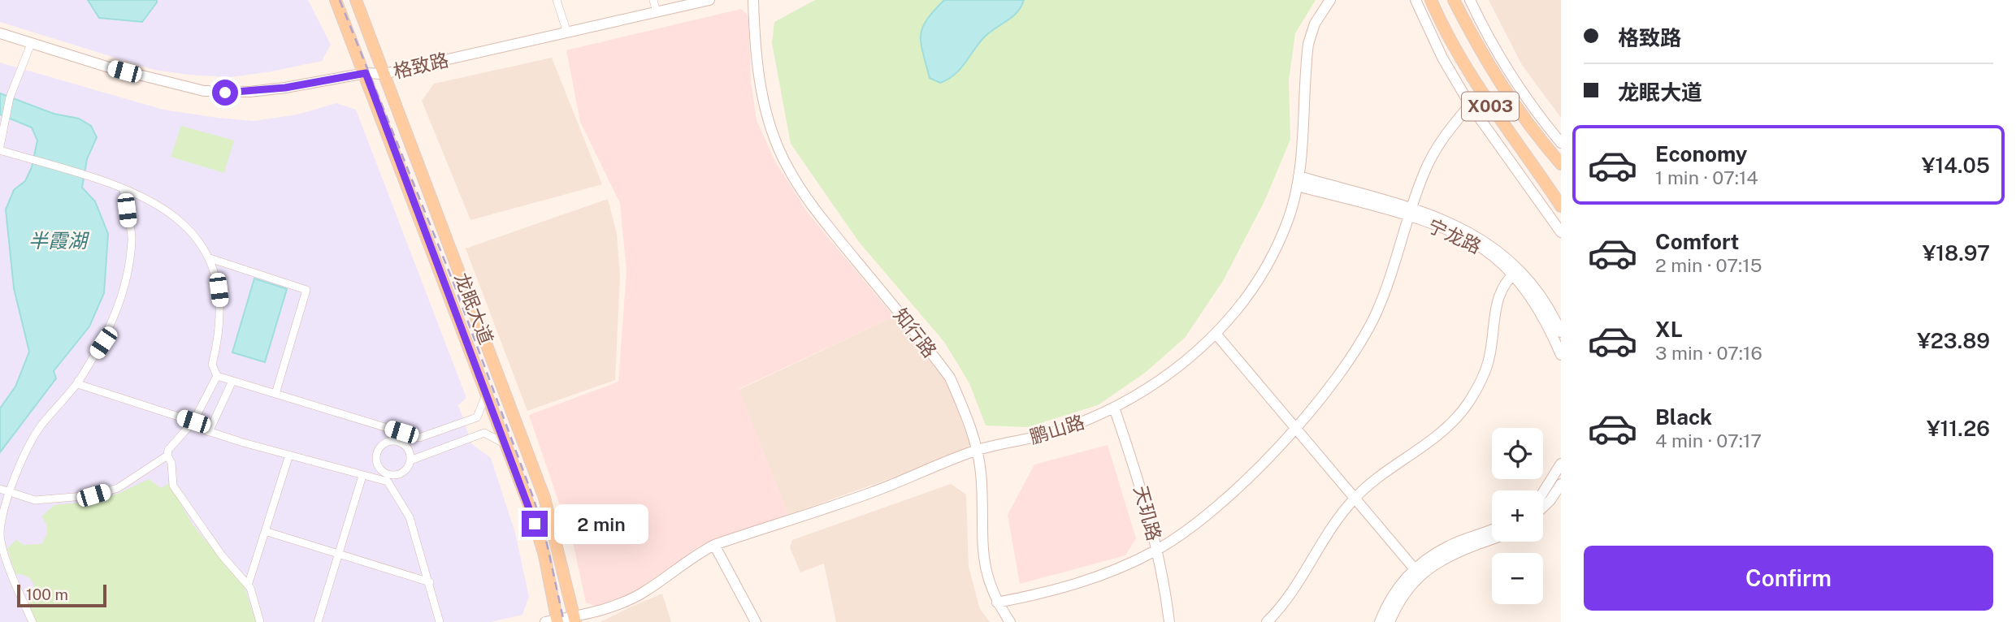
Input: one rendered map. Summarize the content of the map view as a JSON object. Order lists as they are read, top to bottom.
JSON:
{
  "streets": {
    "main road": ["X003", "龙眠大道"],
    "street": [
      "格致路",
      "宁龙路",
      "知行路",
      "鹏山路",
      "天玑路"
    ]
  },
  "crossings": [
    ["格致路", "龙眠大道"],
    ["宁龙路", "鹏山路"],
    ["龙眠大道", "鹏山路"],
    ["知行路", "鹏山路"],
    ["鹏山路", "天玑路"]
  ],
  "water": ["半霞湖"],
  "scale_bar": "100 m",
  "page": {
    "banner": ["格致路", "龙眠大道"],
    "list": [
      {
        "name": "Economy",
        "note": "1 min · 07:14",
        "value": "¥14.05"
      },
      {
        "name": "Comfort",
        "note": "2 min · 07:15",
        "value": "¥18.97"
      },
      {
        "name": "XL",
        "note": "3 min · 07:16",
        "value": "¥23.89"
      },
      {
        "name": "Black",
        "note": "4 min · 07:17",
        "value": "¥11.26"
      }
    ],
    "map_buttons": ["+", "−"],
    "bubble": "2 min",
    "buttons": "Confirm",
    "scale": "100 m"
  }
}
